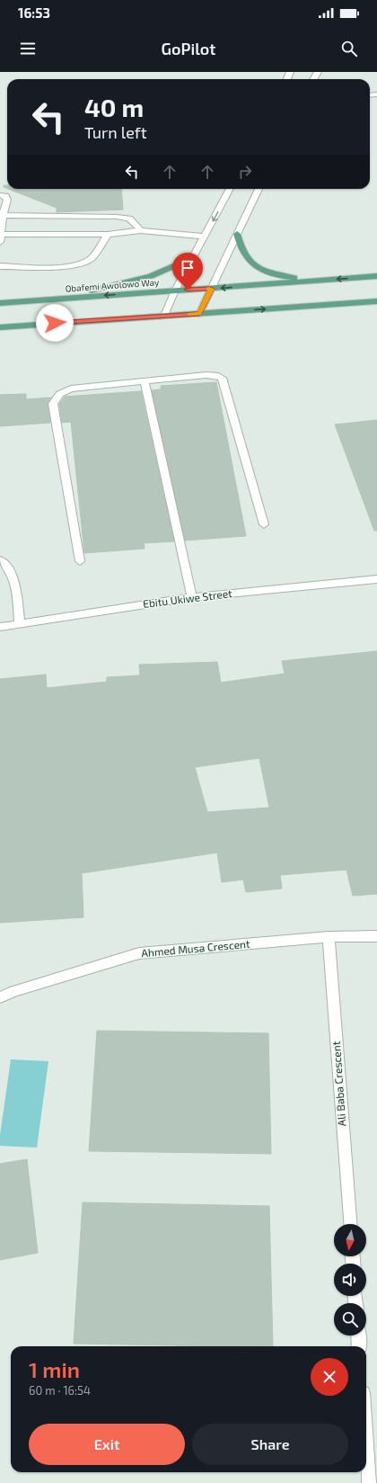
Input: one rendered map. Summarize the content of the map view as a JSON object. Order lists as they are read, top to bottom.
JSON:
{
  "streets": {
    "main road": ["Obafemi Awolowo Way"],
    "street": ["Ebitu Ukiwe Street", "Ahmed Musa Crescent", "Ali Baba Crescent"]
  },
  "crossings": [
    ["Ahmed Musa Crescent", "Ali Baba Crescent"]
  ],
  "north": "bottom",
  "page": {
    "status": "16:53",
    "header": "GoPilot",
    "turn": ["40 m", "Turn left"],
    "heading": ["1 min", "60 m · 16:54"],
    "buttons": ["Exit", "Share"]
  }
}
